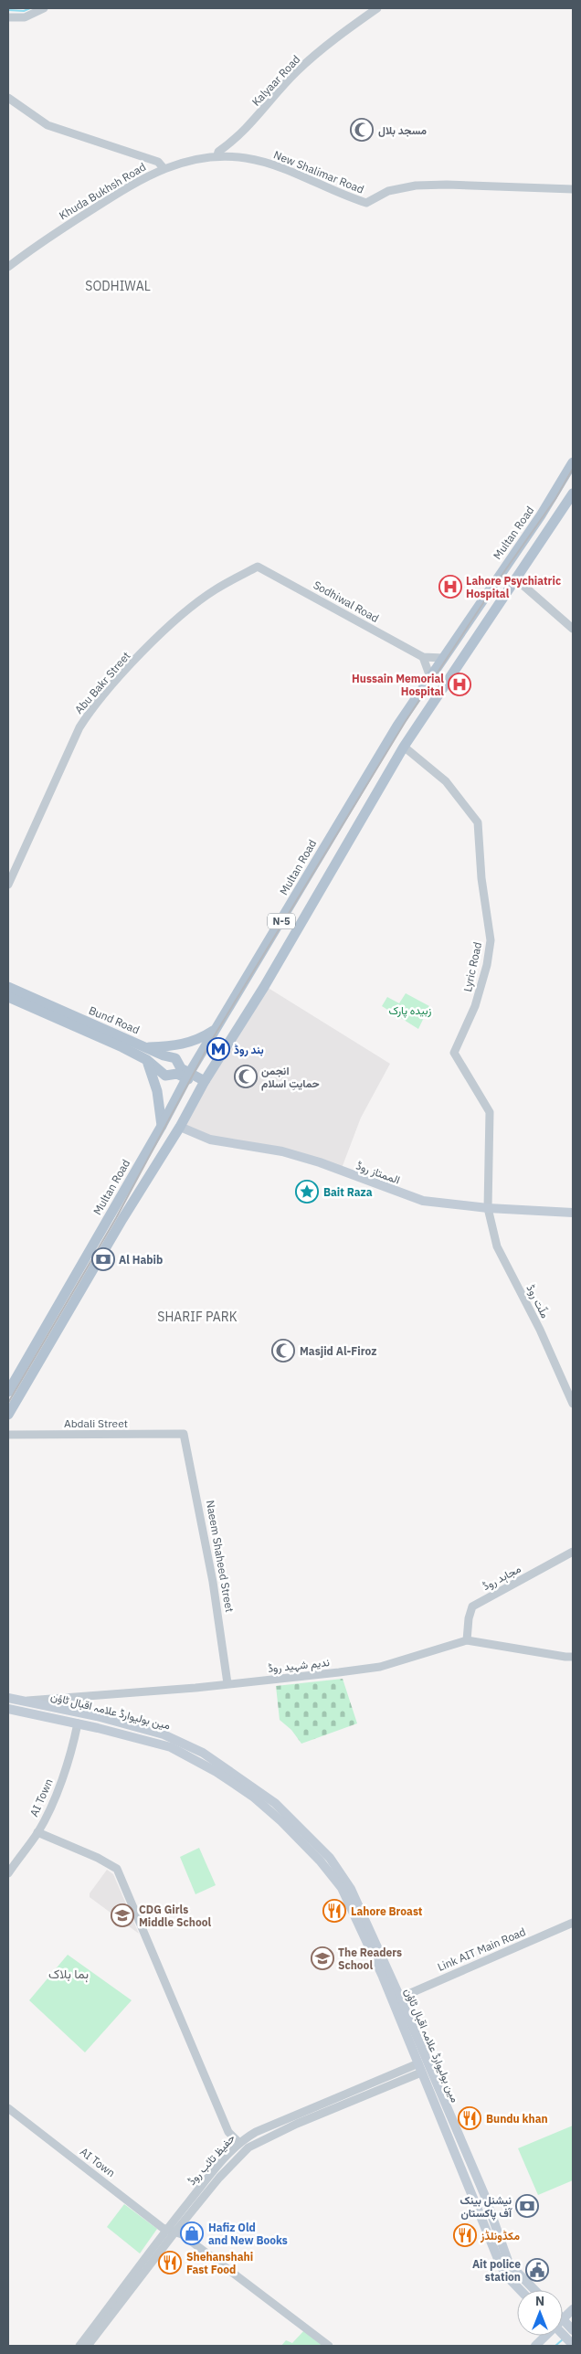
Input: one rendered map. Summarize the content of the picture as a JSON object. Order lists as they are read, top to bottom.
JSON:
{
  "streets": {
    "main road": [
      "Multan Road",
      "N-5",
      "Bund Road",
      "الممتاز روڈ",
      "مین بولیوارڈ علامہ اقبال ٹاؤن"
    ],
    "street": [
      "Kalyaar Road",
      "New Shalimar Road",
      "Khuda Bukhsh Road",
      "Sodhiwal Road",
      "Abu Bakr Street",
      "Lyric Road",
      "ملّت روڈ",
      "Abdali Street",
      "Naeem Shaheed Street",
      "مجاہد روڈ",
      "ندیم شہید روڈ",
      "AI Town",
      "Link AIT Main Road",
      "حفیظ تائب روڈ"
    ]
  },
  "crossings": [
    ["Kalyaar Road", "New Shalimar Road"],
    ["Kalyaar Road", "Khuda Bukhsh Road"],
    ["New Shalimar Road", "Khuda Bukhsh Road"],
    ["Multan Road", "Sodhiwal Road"],
    ["Multan Road", "Bund Road"],
    ["Sodhiwal Road", "Abu Bakr Street"],
    ["N-5", "Lyric Road"],
    ["N-5", "Bund Road"],
    ["N-5", "الممتاز روڈ"],
    ["Lyric Road", "الممتاز روڈ"],
    ["Lyric Road", "ملّت روڈ"],
    ["الممتاز روڈ", "ملّت روڈ"],
    ["Abdali Street", "Naeem Shaheed Street"],
    ["Naeem Shaheed Street", "ندیم شہید روڈ"],
    ["مجاہد روڈ", "ندیم شہید روڈ"],
    ["ندیم شہید روڈ", "مین بولیوارڈ علامہ اقبال ٹاؤن"],
    ["مین بولیوارڈ علامہ اقبال ٹاؤن", "AI Town"],
    ["مین بولیوارڈ علامہ اقبال ٹاؤن", "Link AIT Main Road"],
    ["مین بولیوارڈ علامہ اقبال ٹاؤن", "حفیظ تائب روڈ"],
    ["AI Town", "حفیظ تائب روڈ"]
  ],
  "districts": ["SODHIWAL", "SHARIF PARK", "ہما بلاک"],
  "parks": ["زبیدہ پارک"],
  "places": {
    "mosque": ["مسجد بلال", "انجمن حمایتِ اسلام", "Masjid Al-Firoz"],
    "hospital": ["Lahore Psychiatric Hospital", "Hussain Memorial Hospital"],
    "metro station": ["بند روڈ"],
    "place": ["Bait Raza"],
    "bank": ["Al Habib", "نیشنل بینک آف پاکستان"],
    "restaurant": [
      "Lahore Broast",
      "Bundu khan",
      "مکڈونلڈز",
      "Shehanshahi Fast Food"
    ],
    "school or university": ["CDG Girls Middle School", "The Readers School"],
    "shop": ["Hafiz Old and New Books"],
    "public building": ["Ait police station"]
  },
  "north": "top"
}
